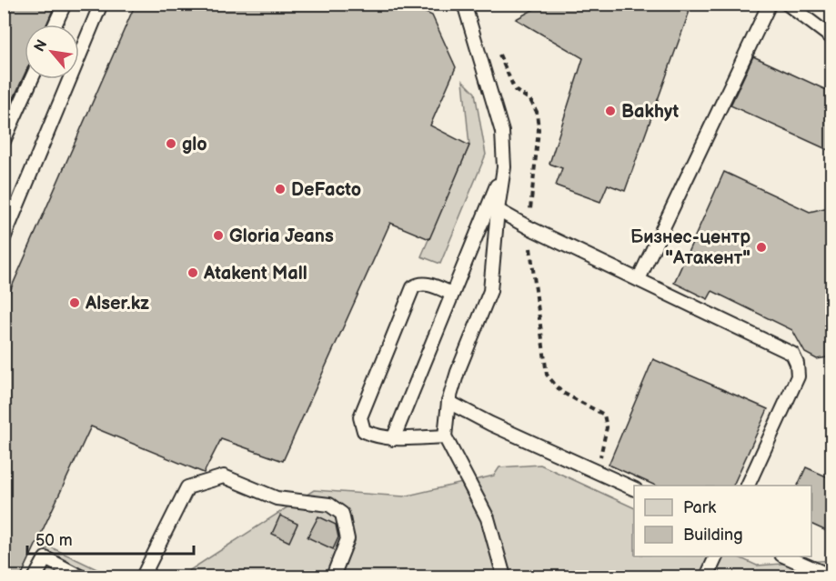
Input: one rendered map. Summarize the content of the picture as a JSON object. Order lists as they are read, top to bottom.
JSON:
{
  "places": [
    "Bakhyt",
    "glo",
    "DeFacto",
    "Gloria Jeans",
    "Бизнес-центр \"Атакент\"",
    "Atakent Mall",
    "Alser.kz"
  ],
  "legend": ["Park", "Building"],
  "scale_bar": "50 m",
  "north": "top left"
}
